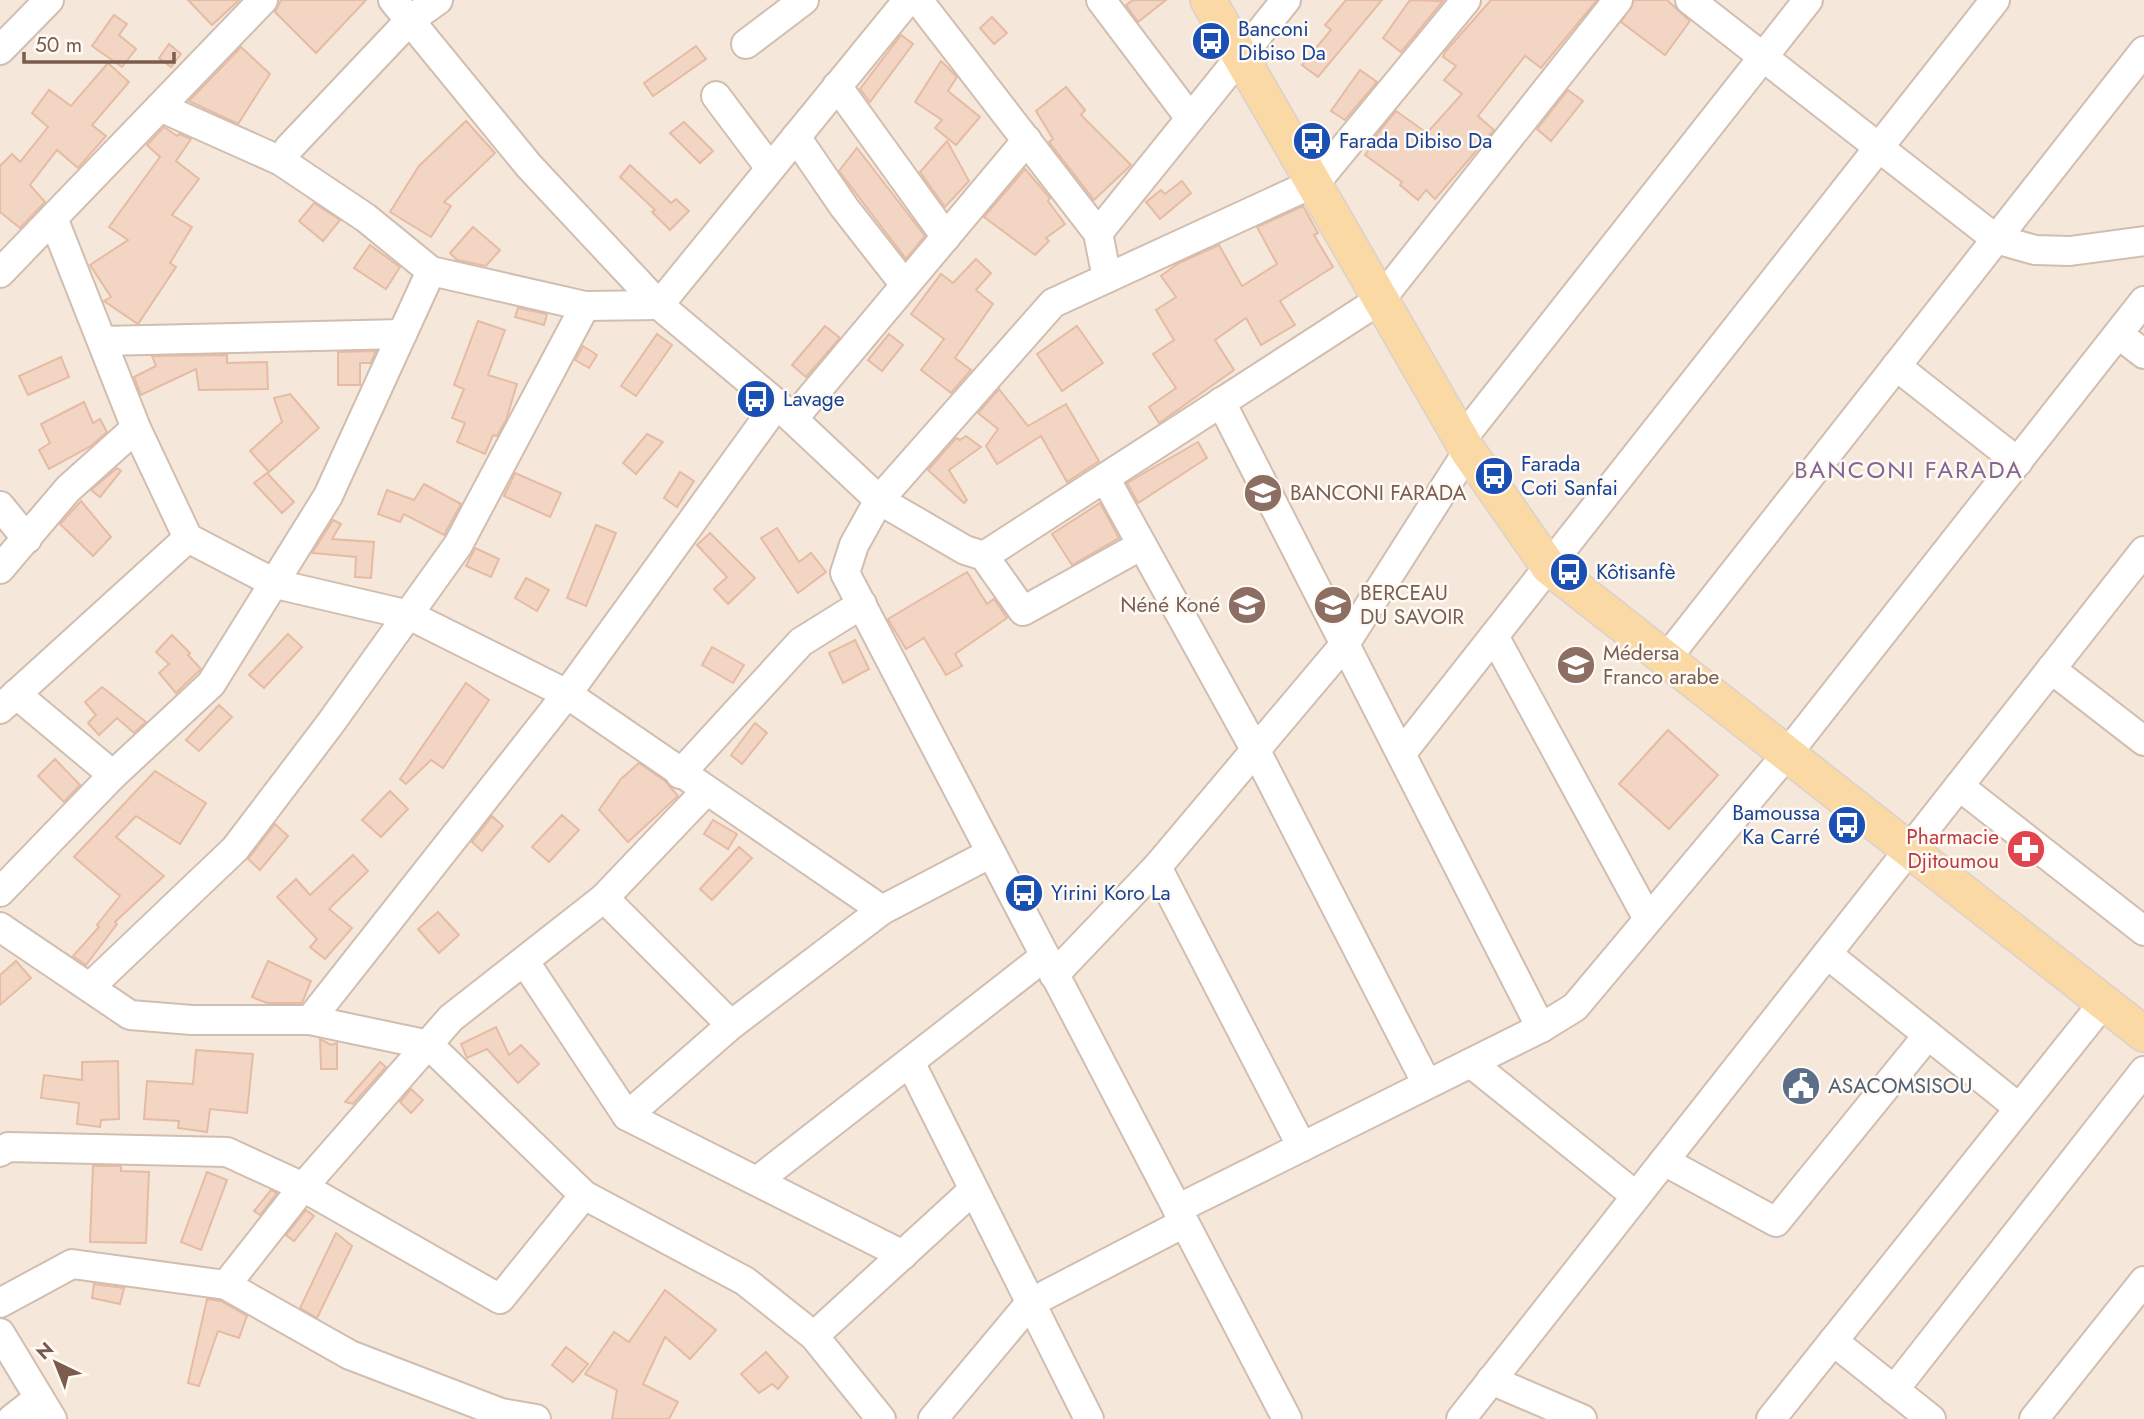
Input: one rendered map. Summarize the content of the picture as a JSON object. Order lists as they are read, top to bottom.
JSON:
{
  "districts": ["BANCONI FARADA"],
  "places": {
    "bus stop": [
      "Banconi Dibiso Da",
      "Farada Dibiso Da",
      "Lavage",
      "Farada Coti Sanfai",
      "Kôtisanfè",
      "Bamoussa Ka Carré",
      "Yirini Koro La"
    ],
    "school or university": [
      "BANCONI FARADA",
      "Néné Koné",
      "BERCEAU DU SAVOIR",
      "Médersa Franco arabe"
    ],
    "pharmacy": ["Pharmacie Djitoumou"],
    "public building": ["ASACOMSISOU"]
  },
  "scale_bar": "50 m",
  "north": "top left"
}
